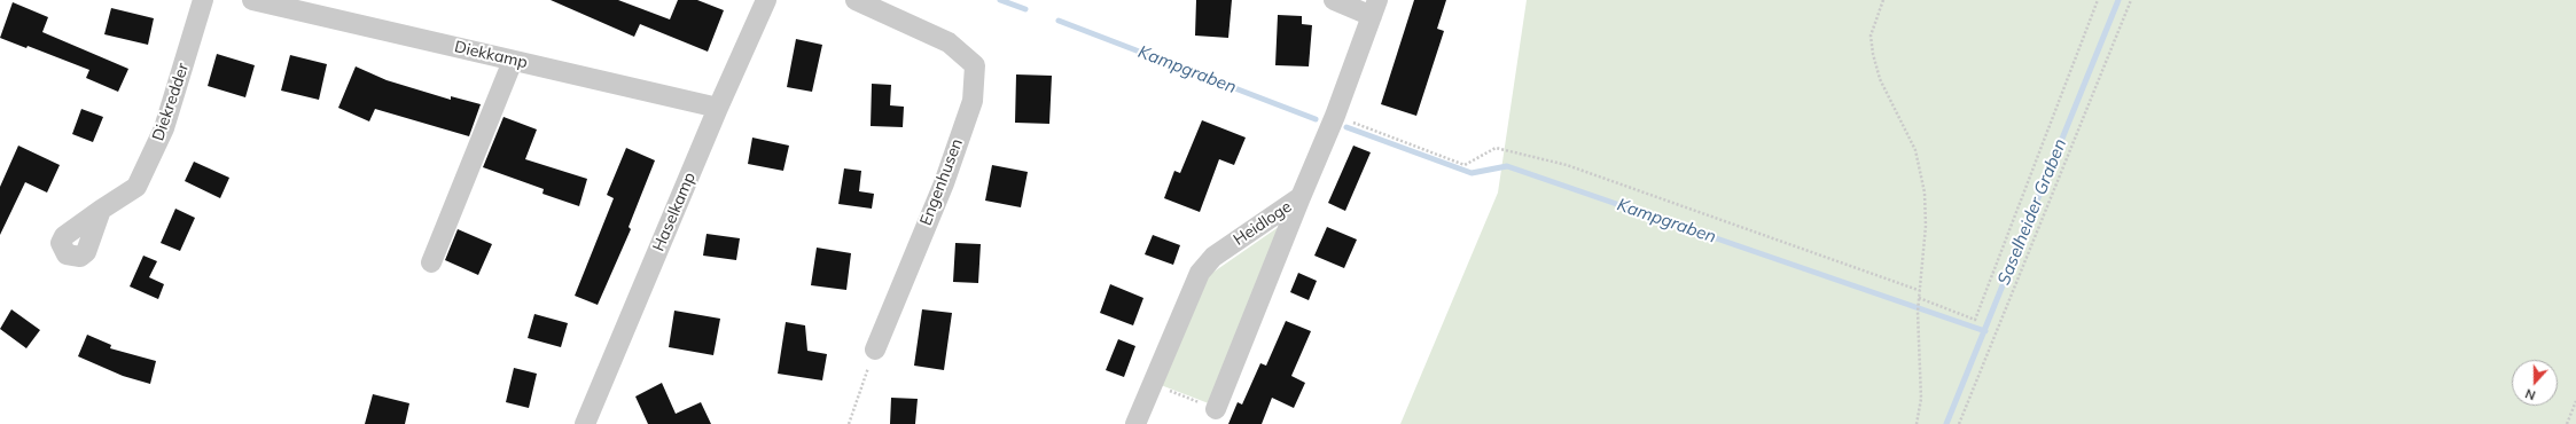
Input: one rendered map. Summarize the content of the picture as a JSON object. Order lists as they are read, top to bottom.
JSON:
{
  "streets": {
    "street": [
      "Diekkamp",
      "Diekredder",
      "Engenhusen",
      "Haselkamp",
      "Heidloge"
    ]
  },
  "crossings": [
    ["Diekkamp", "Haselkamp"]
  ],
  "water": ["Kampgraben", "Saselheider Graben"],
  "north": "bottom"
}
